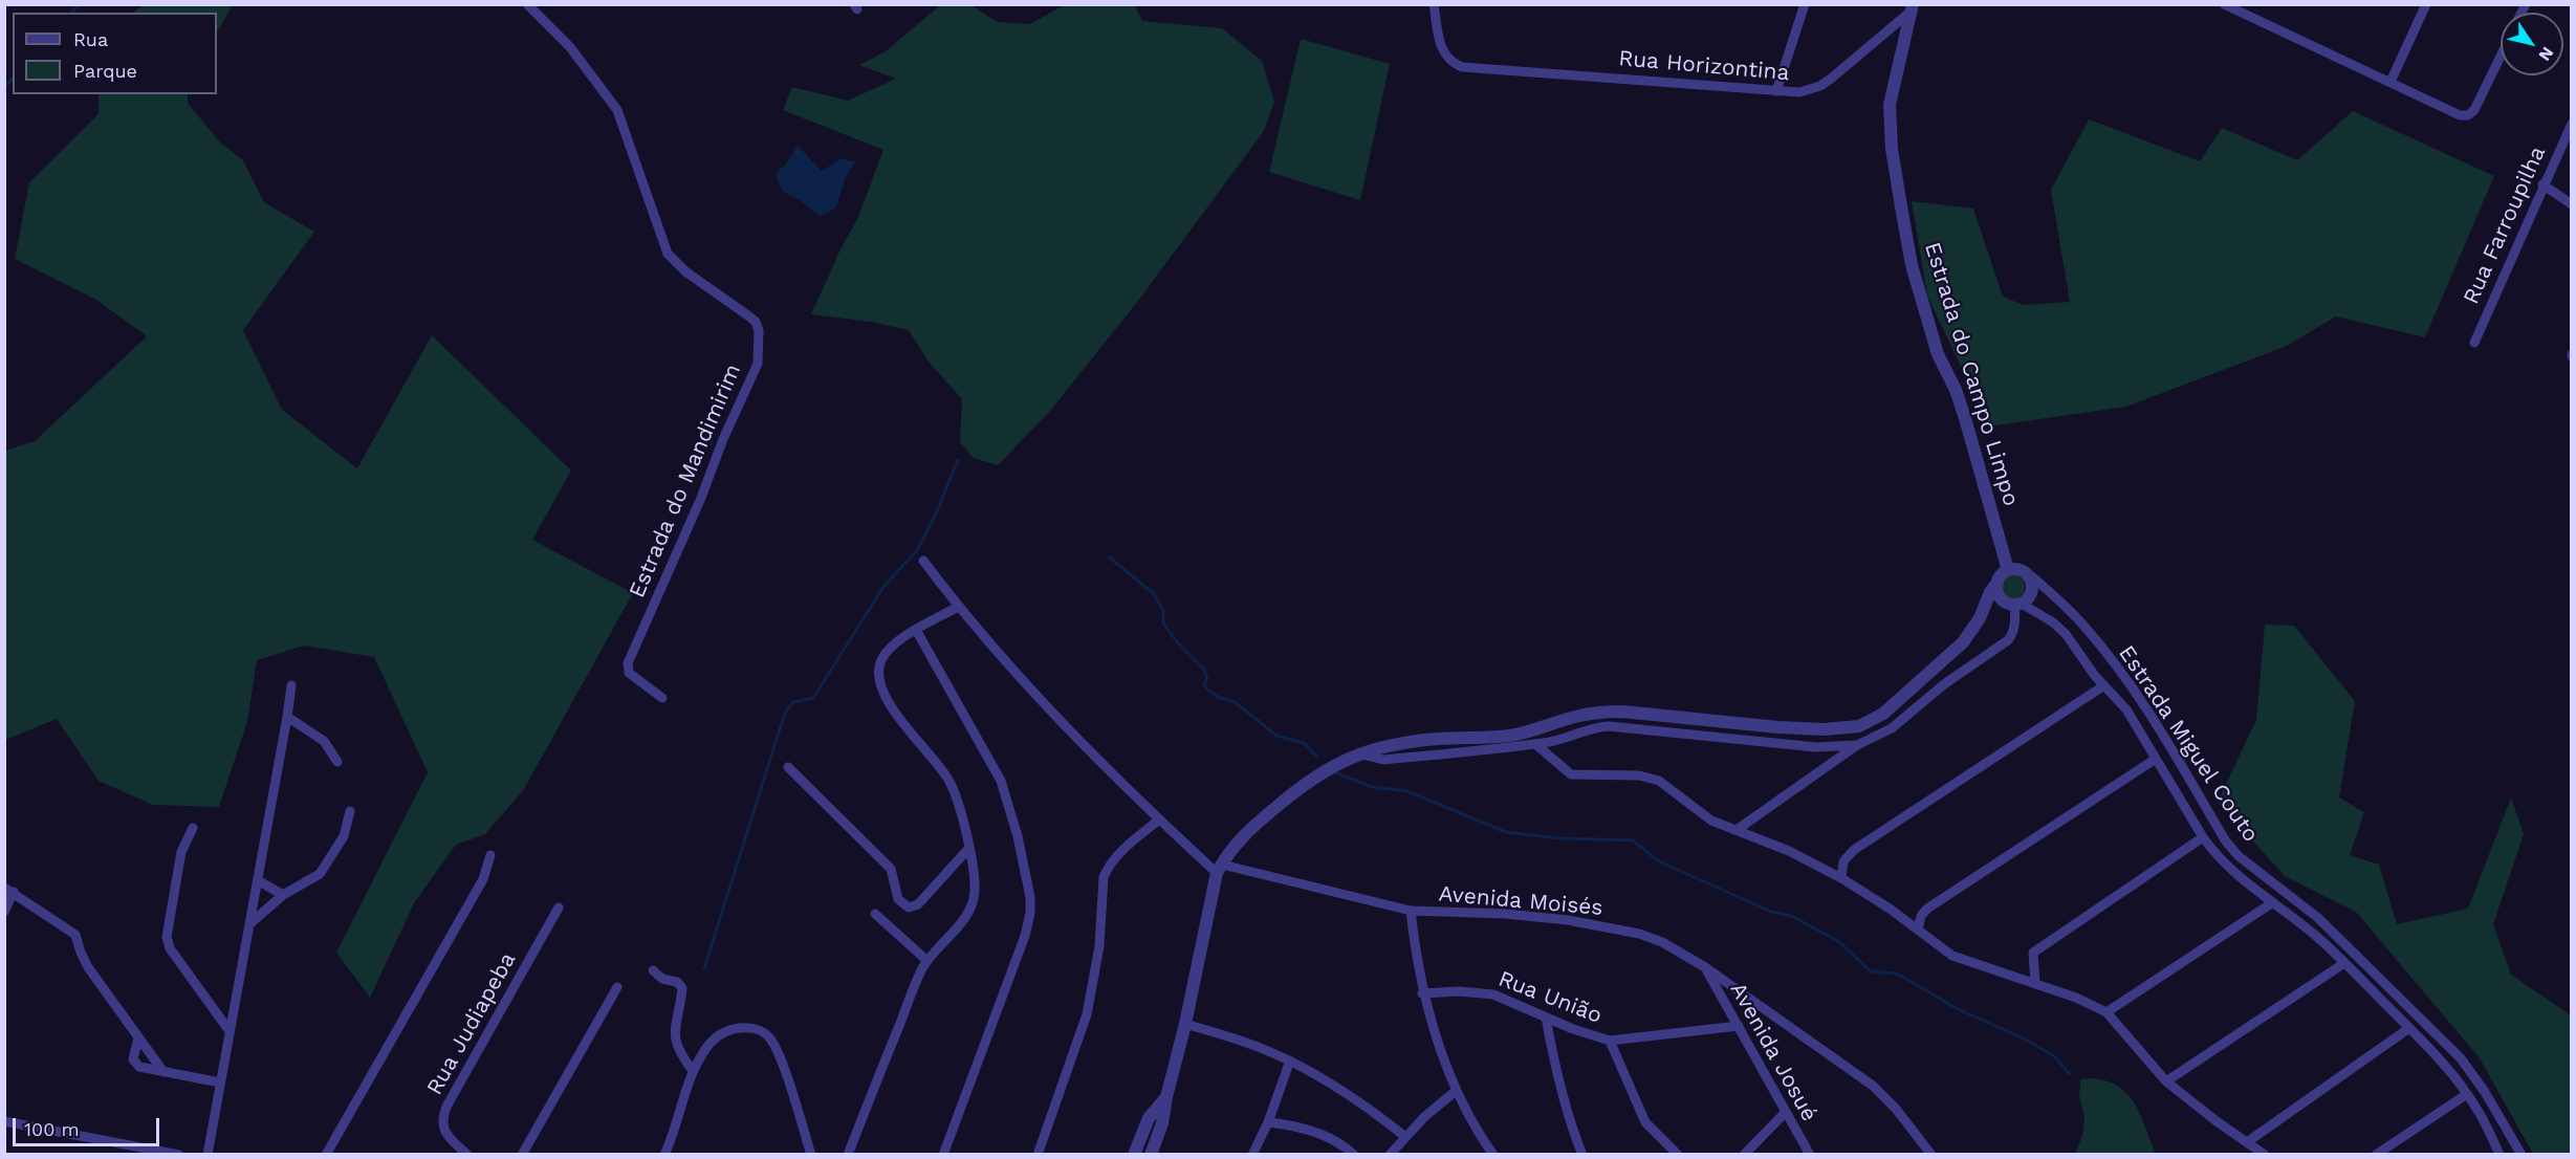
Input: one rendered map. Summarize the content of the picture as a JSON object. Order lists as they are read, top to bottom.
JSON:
{
  "streets": {
    "street": [
      "Rua Horizontina",
      "Rua Farroupilha",
      "Estrada do Campo Limpo",
      "Estrada do Mandimirim",
      "Estrada Miguel Couto",
      "Avenida Moisés",
      "Rua União",
      "Rua Judiapeba",
      "Avenida Josué"
    ]
  },
  "crossings": [
    ["Rua Horizontina", "Estrada do Campo Limpo"],
    ["Estrada do Campo Limpo", "Estrada Miguel Couto"],
    ["Avenida Moisés", "Avenida Josué"],
    ["Rua União", "Avenida Josué"]
  ],
  "legend": ["Rua", "Parque"],
  "scale_bar": "100 m",
  "north": "bottom right"
}
